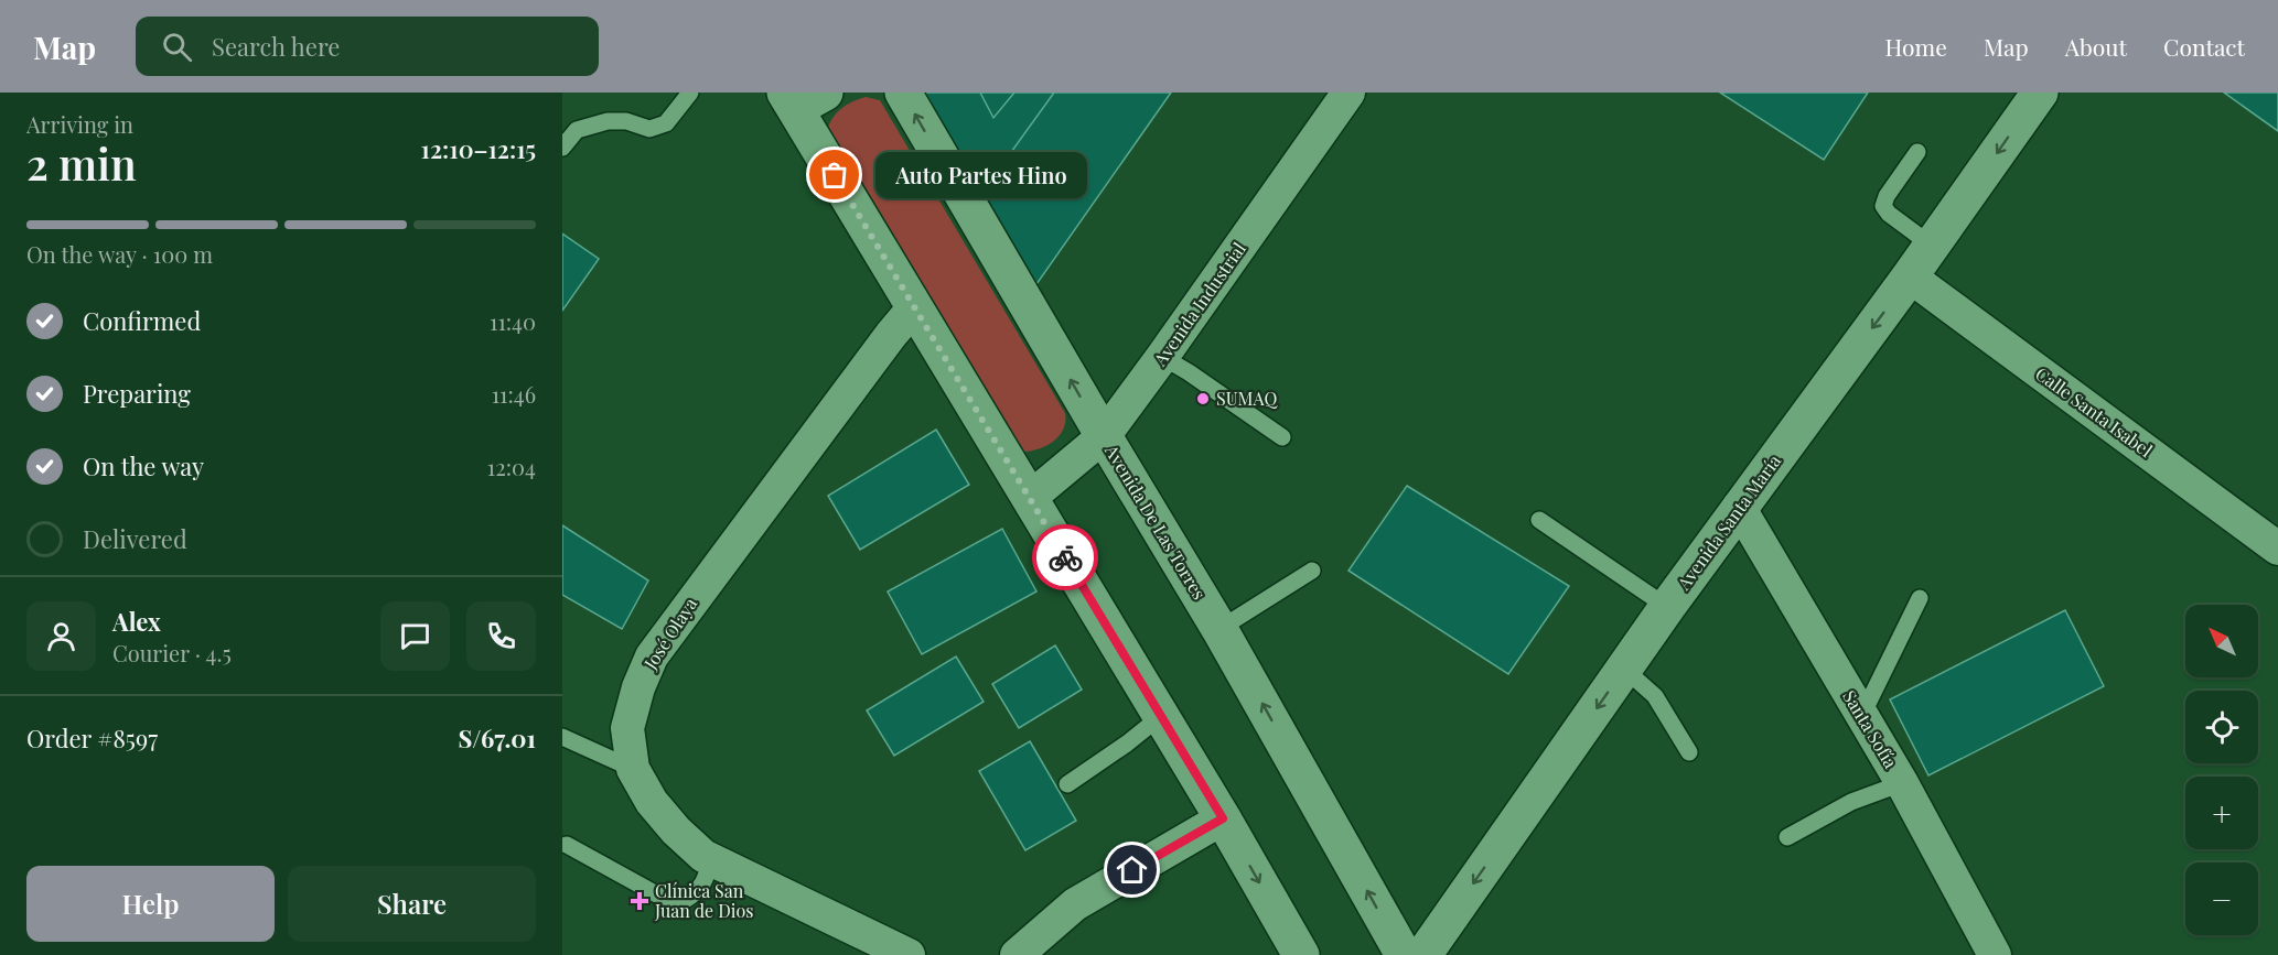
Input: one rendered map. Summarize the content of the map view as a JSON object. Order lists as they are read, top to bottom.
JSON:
{
  "streets": {
    "main road": ["Avenida De Las Torres", "Avenida Santa María"],
    "street": [
      "Avenida Industrial",
      "Calle Santa Isabel",
      "José Olaya",
      "Santa Sofía"
    ]
  },
  "crossings": [
    ["Avenida Industrial", "Avenida De Las Torres"],
    ["Calle Santa Isabel", "Avenida Santa María"],
    ["Avenida Santa María", "Santa Sofía"]
  ],
  "one_way": ["Avenida Santa María"],
  "places": {
    "other": ["Auto Partes Hino", "SUMAQ"],
    "health": ["Clínica San Juan de Dios"]
  },
  "north": "top left",
  "page": {
    "header": "Map",
    "search": "Search here",
    "nav": [
      "Home",
      "Map",
      "About",
      "Contact"
    ],
    "heading": ["2 min", "Arriving in", "12:10–12:15"],
    "panel": [
      "Alex",
      "Courier · 4.5",
      "Order #8597",
      "S/67.01"
    ],
    "bubble": "Auto Partes Hino",
    "bar": "On the way · 100 m",
    "list": [
      ["Confirmed", "11:40"],
      ["Preparing", "11:46"],
      ["On the way", "12:04"],
      "Delivered"
    ],
    "map_buttons": ["+", "−"],
    "buttons": ["Help", "Share"]
  }
}
